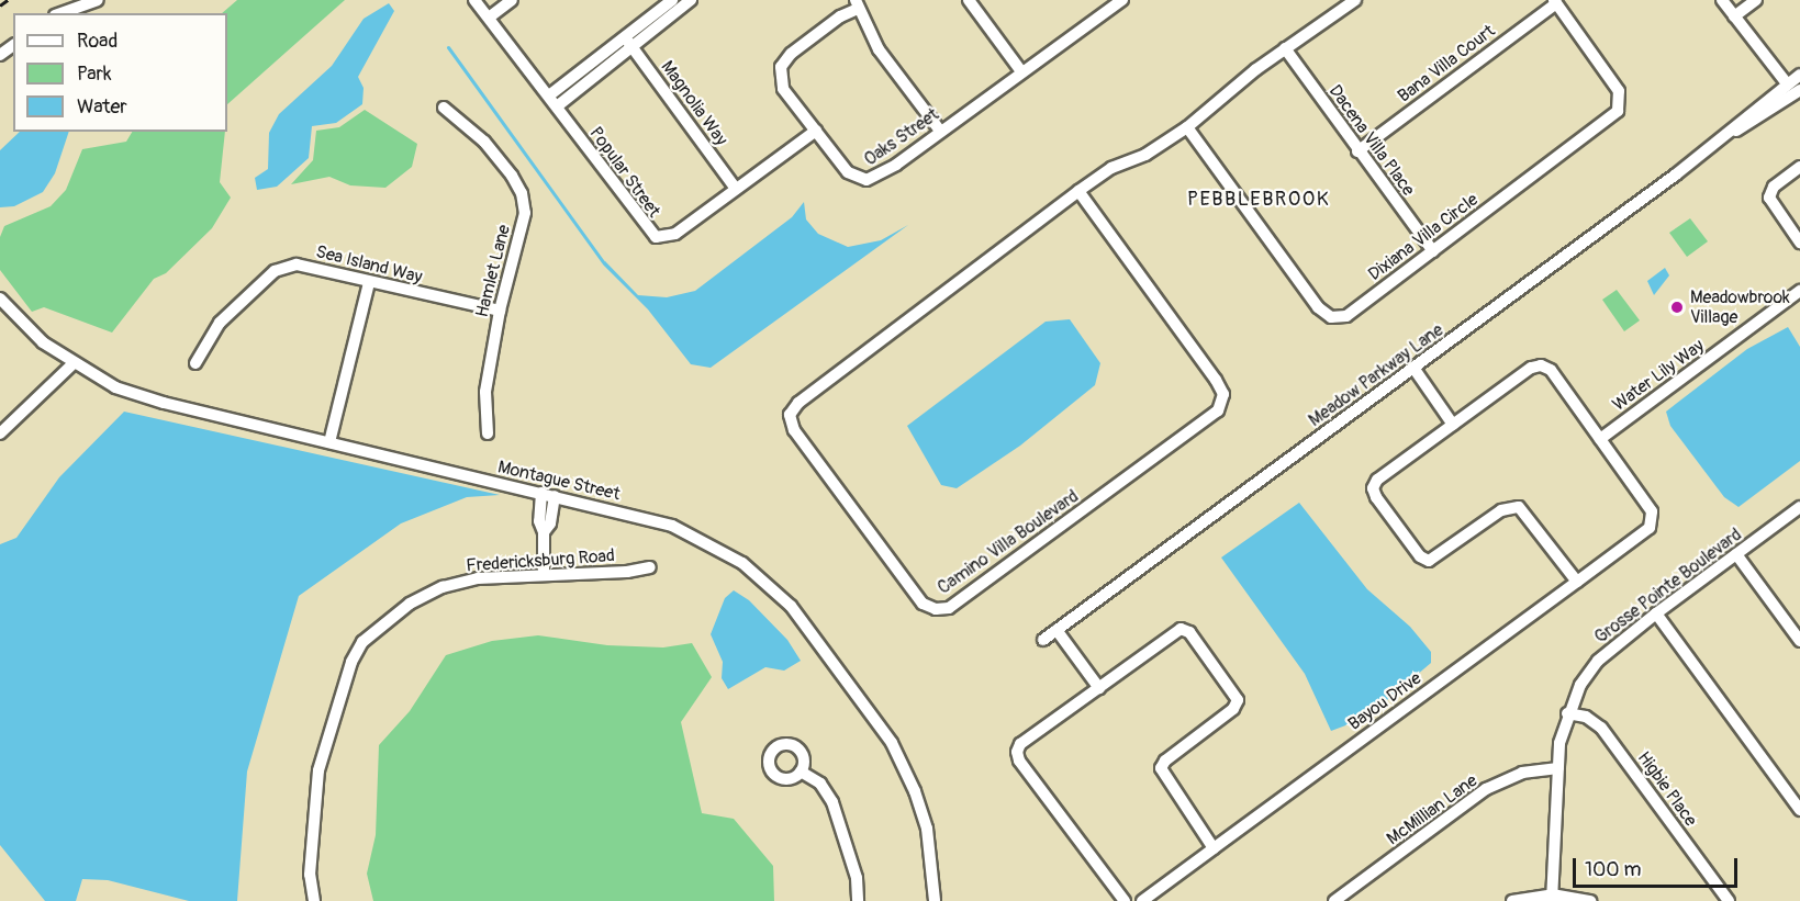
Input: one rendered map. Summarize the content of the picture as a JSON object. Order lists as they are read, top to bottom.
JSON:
{
  "streets": {
    "street": [
      "Bana Villa Court",
      "Magnolia Way",
      "Oaks Street",
      "Dacena Villa Place",
      "Popular Street",
      "Dixiana Villa Circle",
      "Sea Island Way",
      "Hamlet Lane",
      "Meadow Parkway Lane",
      "Water Lily Way",
      "Montague Street",
      "Camino Villa Boulevard",
      "Fredericksburg Road",
      "Grosse Pointe Boulevard",
      "Bayou Drive",
      "Higbie Place",
      "McMillian Lane"
    ]
  },
  "crossings": [
    ["Bana Villa Court", "Dacena Villa Place"],
    ["Bana Villa Court", "Dixiana Villa Circle"],
    ["Magnolia Way", "Popular Street"],
    ["Oaks Street", "Popular Street"],
    ["Dacena Villa Place", "Dixiana Villa Circle"],
    ["Dacena Villa Place", "Camino Villa Boulevard"],
    ["Dixiana Villa Circle", "Camino Villa Boulevard"],
    ["Sea Island Way", "Hamlet Lane"],
    ["Water Lily Way", "Bayou Drive"],
    ["Grosse Pointe Boulevard", "Higbie Place"],
    ["Grosse Pointe Boulevard", "McMillian Lane"]
  ],
  "districts": ["PEBBLEBROOK"],
  "places": ["Meadowbrook Village"],
  "legend": ["Road", "Park", "Water"],
  "scale_bar": "100 m"
}
